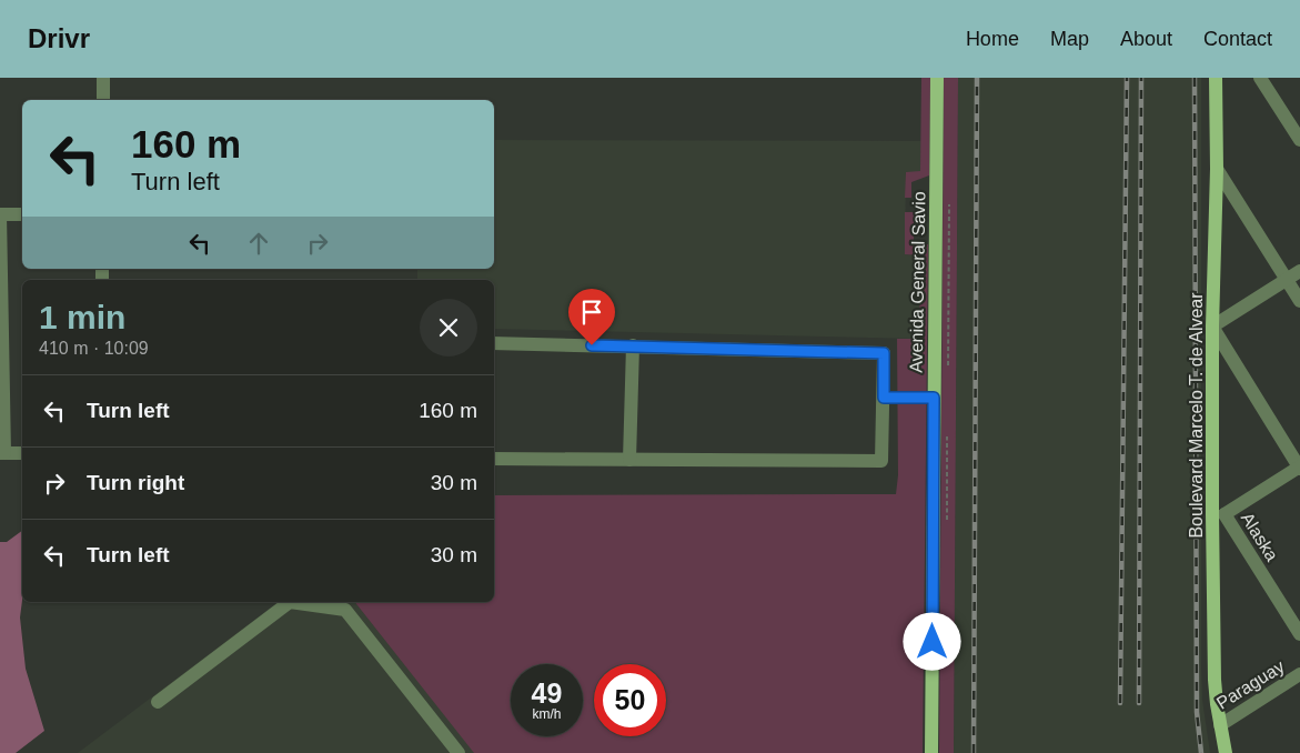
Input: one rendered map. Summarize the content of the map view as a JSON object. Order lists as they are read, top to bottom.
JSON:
{
  "streets": {
    "main road": ["Avenida General Savio", "Boulevard Marcelo T. de Alvear"],
    "street": ["Alaska", "Paraguay"]
  },
  "crossings": [
    ["Boulevard Marcelo T. de Alvear", "Alaska"],
    ["Boulevard Marcelo T. de Alvear", "Paraguay"]
  ],
  "page": {
    "header": "Drivr",
    "nav": [
      "Home",
      "Map",
      "About",
      "Contact"
    ],
    "turn": ["160 m", "Turn left"],
    "heading": ["1 min", "410 m · 10:09"],
    "list": [
      {
        "name": "Turn left",
        "value": "160 m"
      },
      {
        "name": "Turn right",
        "value": "30 m"
      },
      {
        "name": "Turn left",
        "value": "30 m"
      }
    ],
    "speed": "49 km/h",
    "limit": "50"
  }
}
